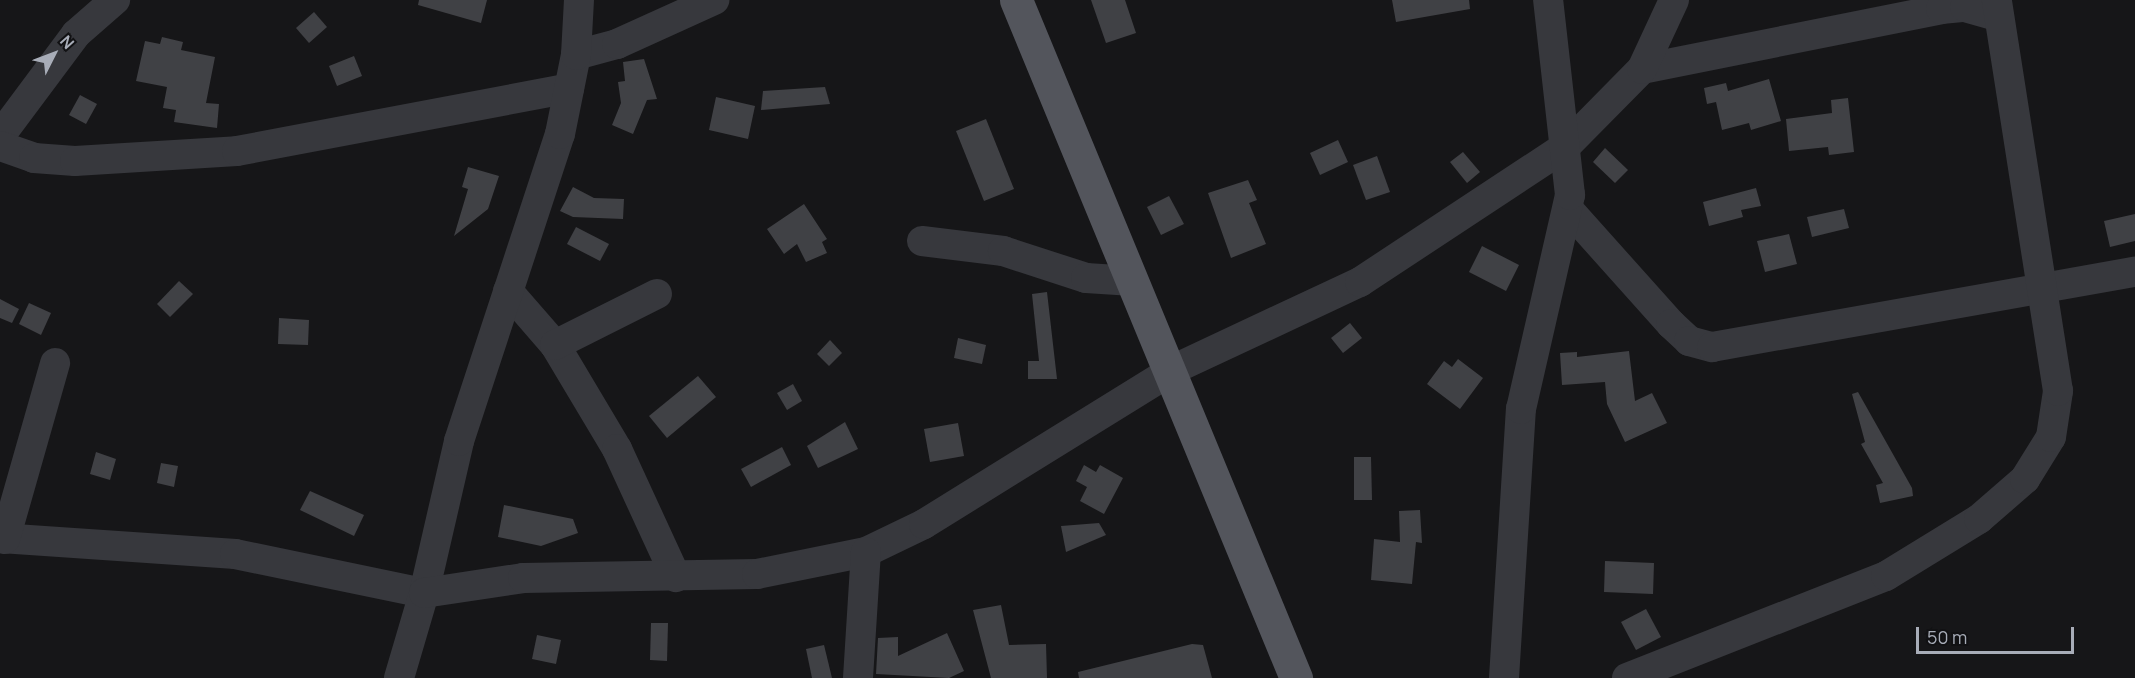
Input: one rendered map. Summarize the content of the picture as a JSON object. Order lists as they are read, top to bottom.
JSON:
{
  "scale_bar": "50 m",
  "north": "top right"
}
